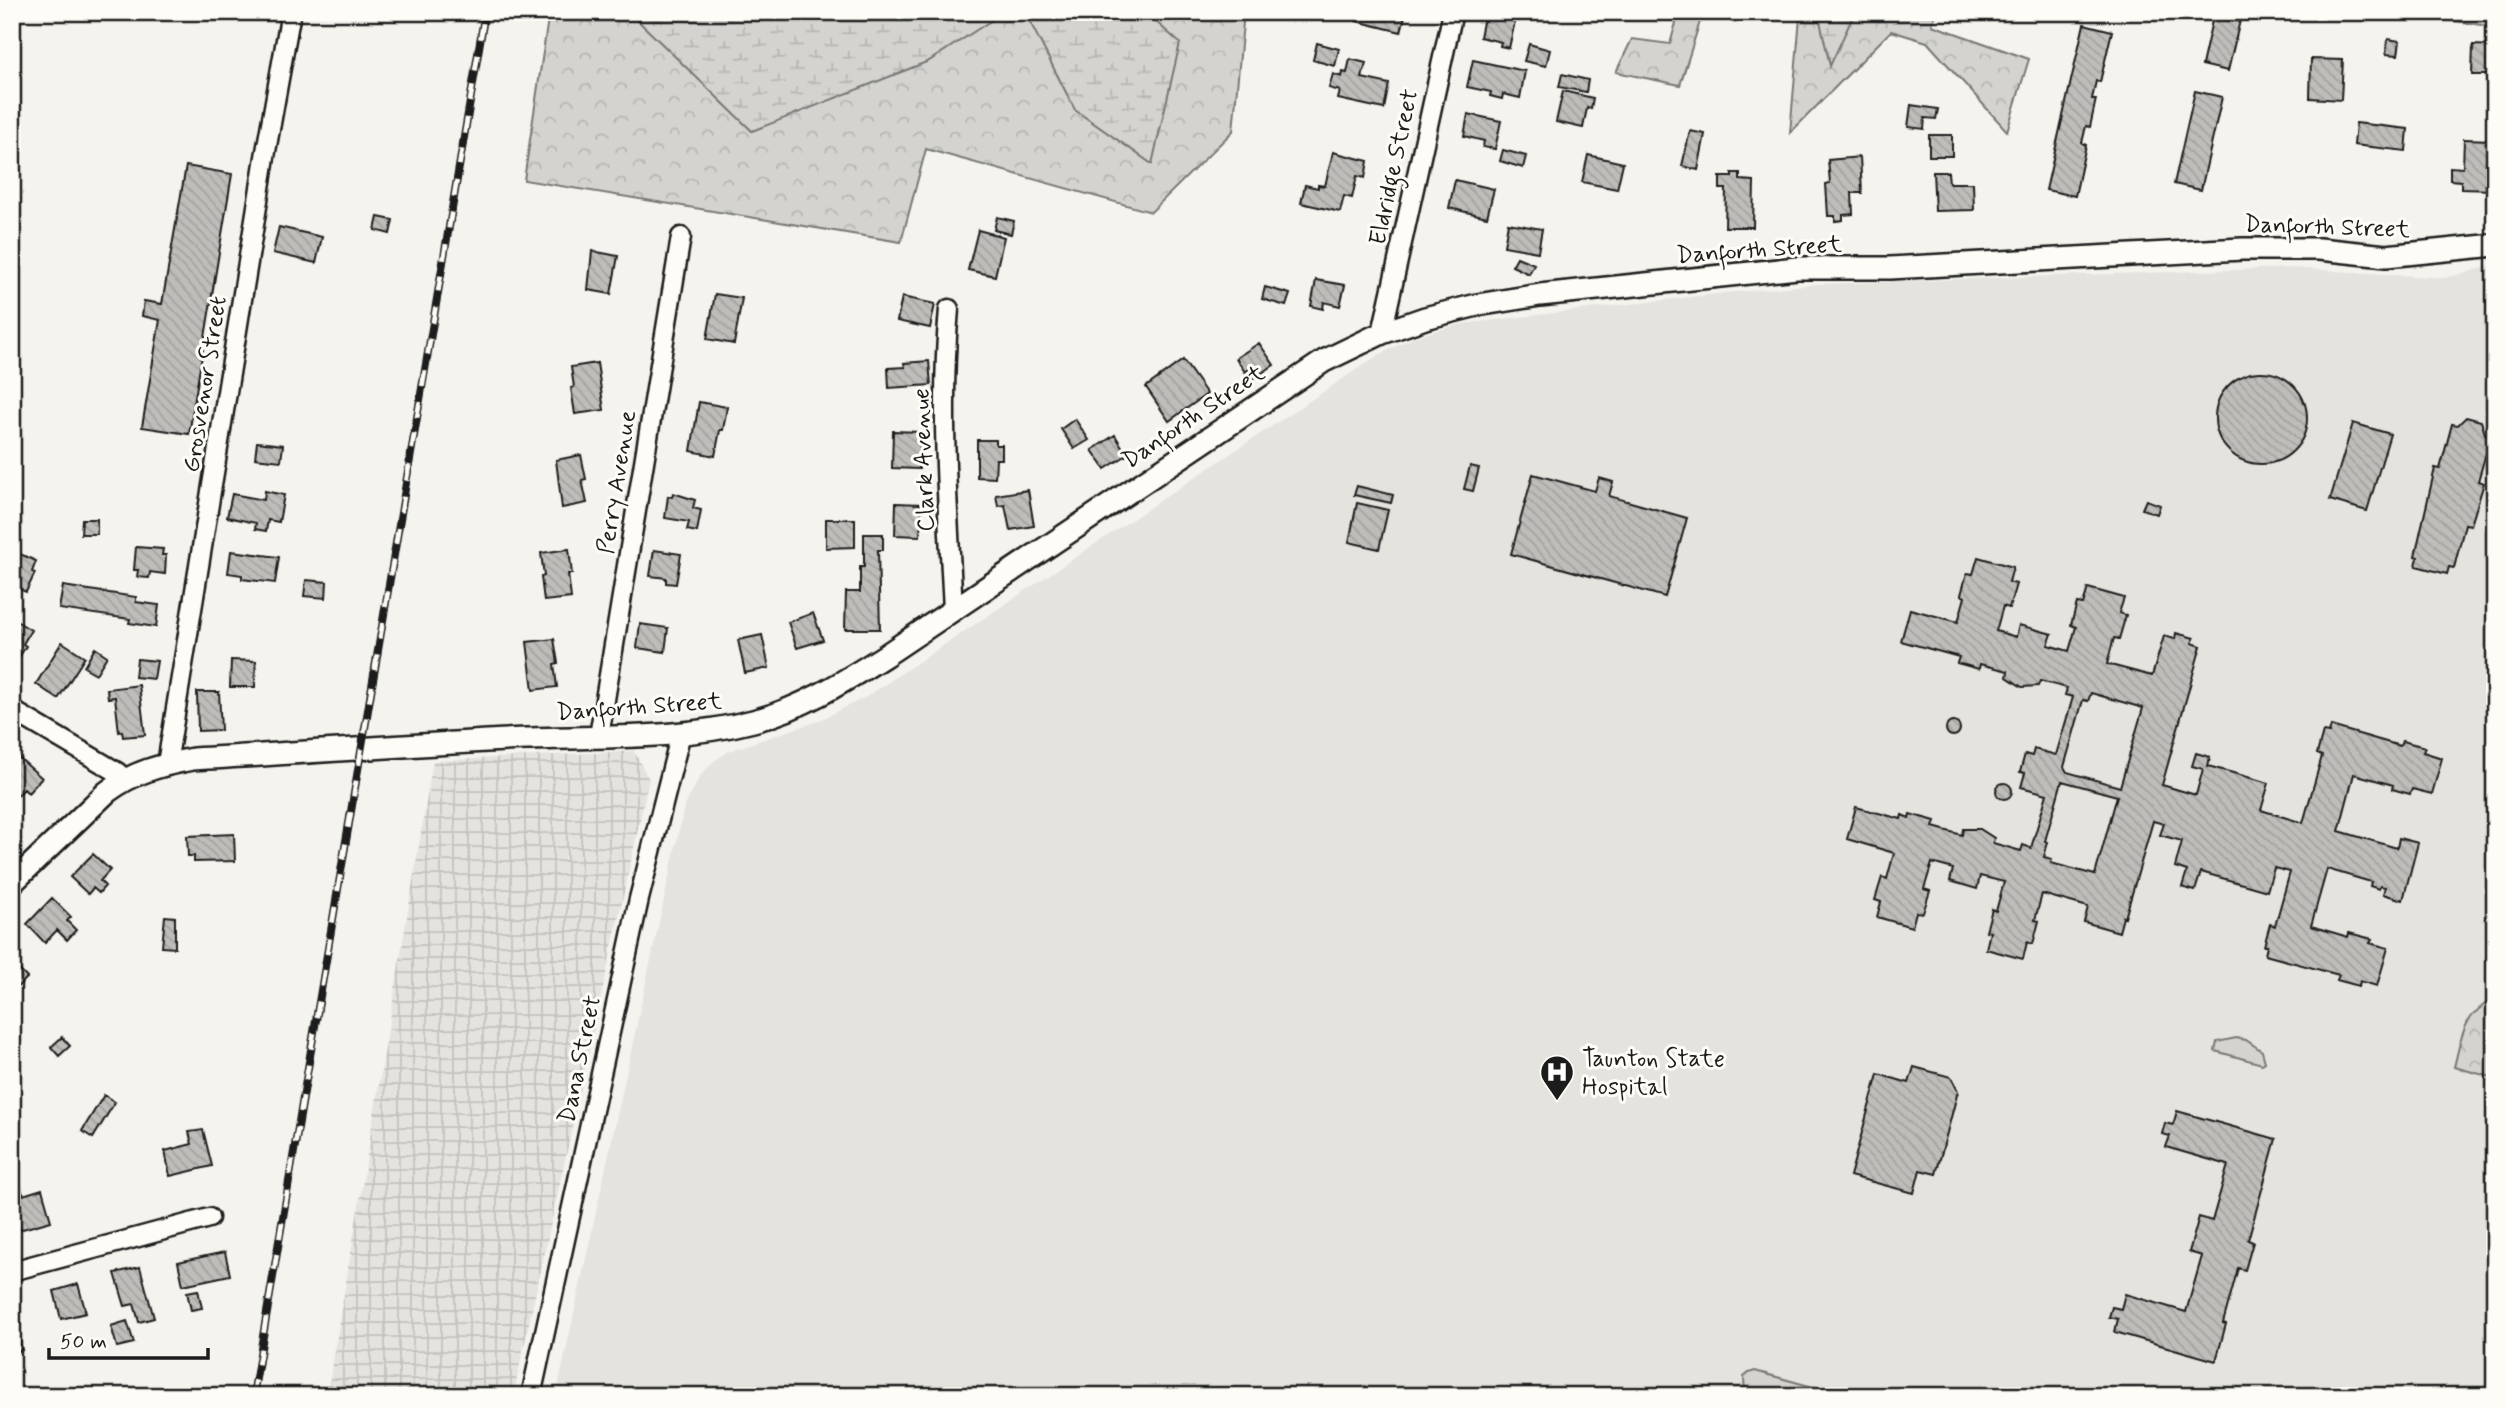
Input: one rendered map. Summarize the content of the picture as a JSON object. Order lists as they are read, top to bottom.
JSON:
{
  "streets": {
    "street": [
      "Eldridge Street",
      "Danforth Street",
      "Grosvenor Street",
      "Clark Avenue",
      "Perry Avenue",
      "Dana Street"
    ]
  },
  "crossings": [
    ["Eldridge Street", "Danforth Street"],
    ["Danforth Street", "Grosvenor Street"],
    ["Danforth Street", "Clark Avenue"],
    ["Danforth Street", "Perry Avenue"],
    ["Danforth Street", "Dana Street"]
  ],
  "places": {
    "hospital": ["Taunton State Hospital"]
  },
  "scale_bar": "50 m"
}
